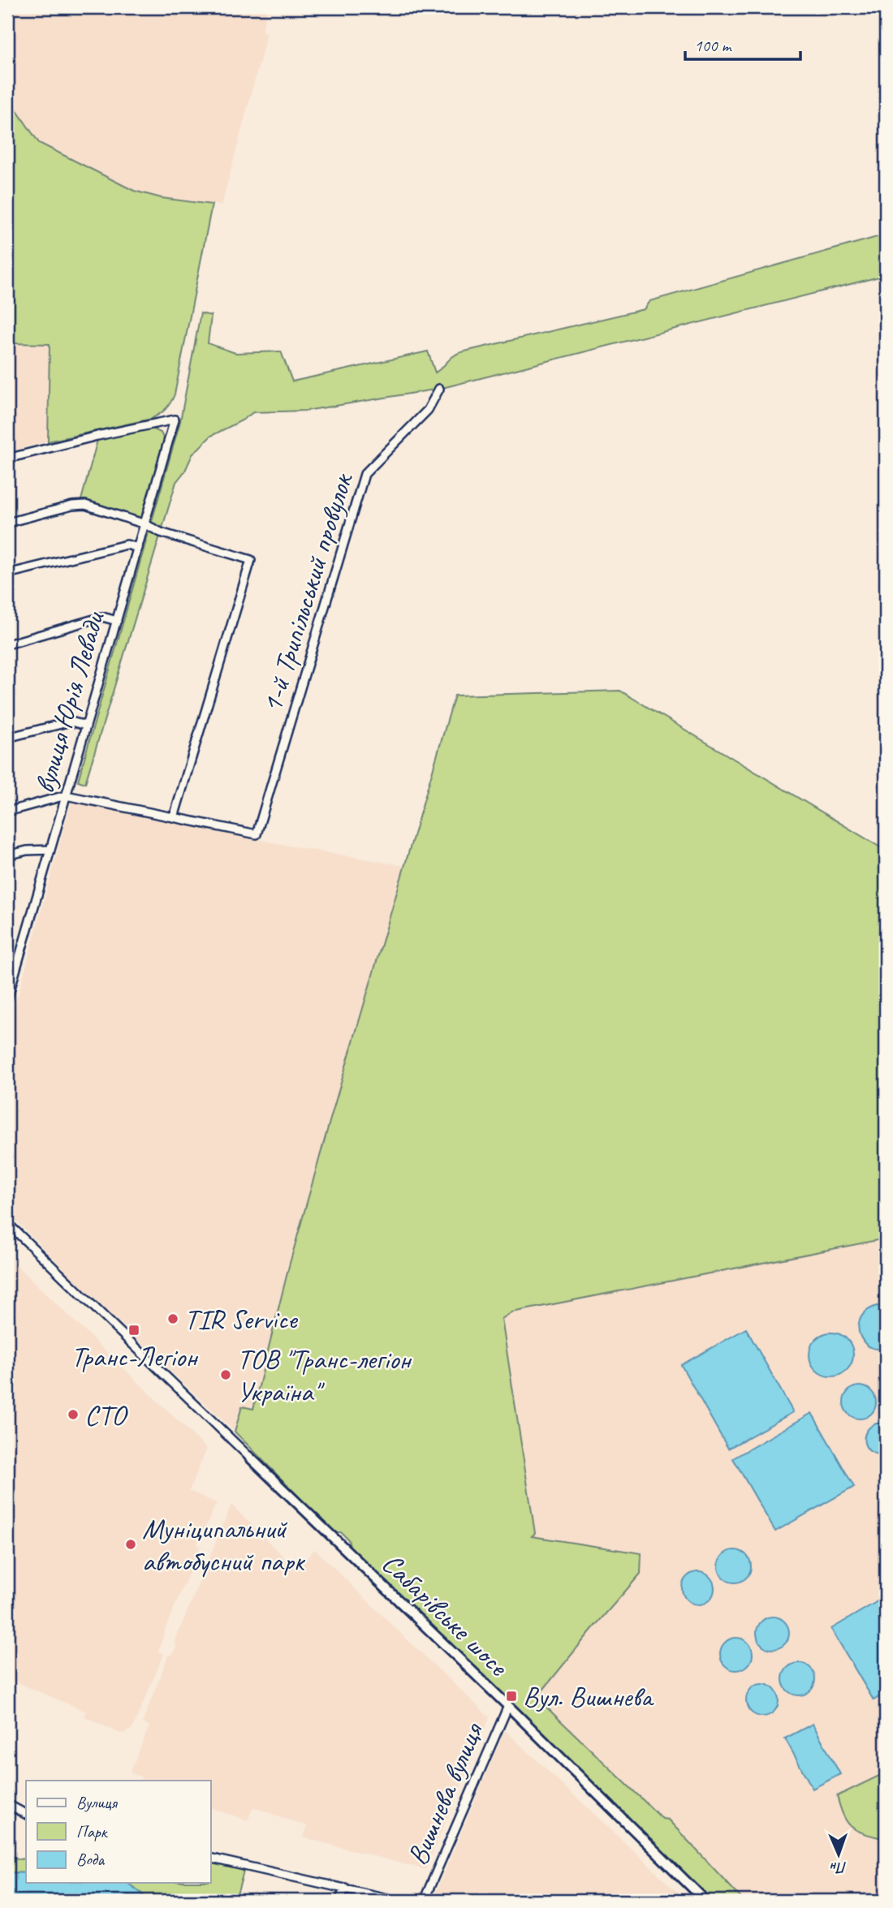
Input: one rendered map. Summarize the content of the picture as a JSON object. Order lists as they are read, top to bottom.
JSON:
{
  "streets": {
    "street": [
      "1-й Трипільський провулок",
      "вулиця Юрія Левади",
      "Сабарівське шосе",
      "Вишнева вулиця"
    ]
  },
  "crossings": [
    ["Сабарівське шосе", "Вишнева вулиця"]
  ],
  "places": {
    "other": [
      "TIR Service",
      "ТОВ \"Транс-легіон Україна\"",
      "СТО",
      "Муніципальний автобусний парк"
    ],
    "transit": ["Транс-Легіон", "Вул. Вишнева"]
  },
  "legend": ["Вулиця", "Парк", "Вода"],
  "scale_bar": "100 m",
  "north": "bottom"
}
